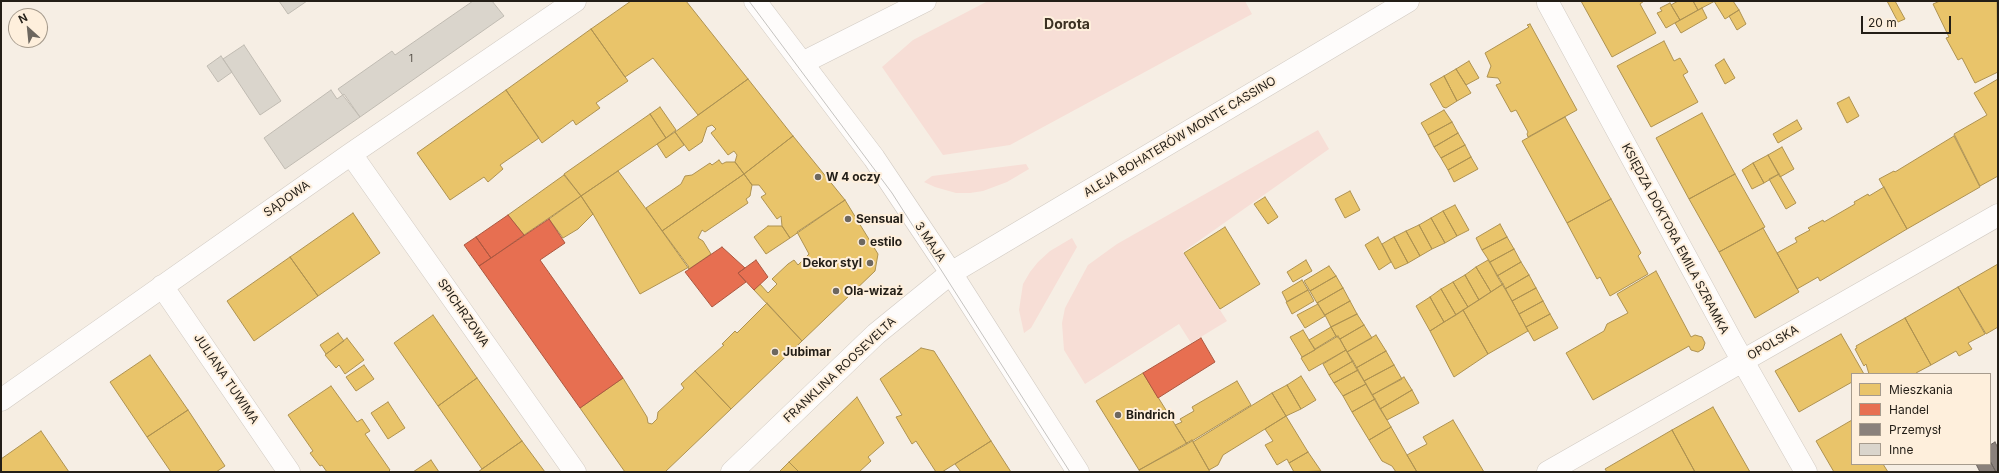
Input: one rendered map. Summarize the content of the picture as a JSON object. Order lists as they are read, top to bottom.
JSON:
{
  "streets": {
    "street": [
      "ALEJA BOHATERÓW MONTE CASSINO",
      "SĄDOWA",
      "KSIĘDZA DOKTORA EMILA SZRAMKA",
      "3 MAJA",
      "SPICHRZOWA",
      "OPOLSKA",
      "FRANKLINA ROOSEVELTA",
      "JULIANA TUWIMA"
    ]
  },
  "crossings": [
    ["ALEJA BOHATERÓW MONTE CASSINO", "3 MAJA"],
    ["ALEJA BOHATERÓW MONTE CASSINO", "FRANKLINA ROOSEVELTA"],
    ["SĄDOWA", "SPICHRZOWA"],
    ["SĄDOWA", "JULIANA TUWIMA"],
    ["KSIĘDZA DOKTORA EMILA SZRAMKA", "OPOLSKA"],
    ["3 MAJA", "FRANKLINA ROOSEVELTA"]
  ],
  "districts": ["Dorota"],
  "places": [
    "W 4 oczy",
    "Sensual",
    "estilo",
    "Dekor styl",
    "Ola-wizaż",
    "Jubimar",
    "Bindrich"
  ],
  "house_numbers": ["1"],
  "legend": [
    "Mieszkania",
    "Handel",
    "Przemysł",
    "Inne"
  ],
  "scale_bar": "20 m",
  "north": "top left"
}
